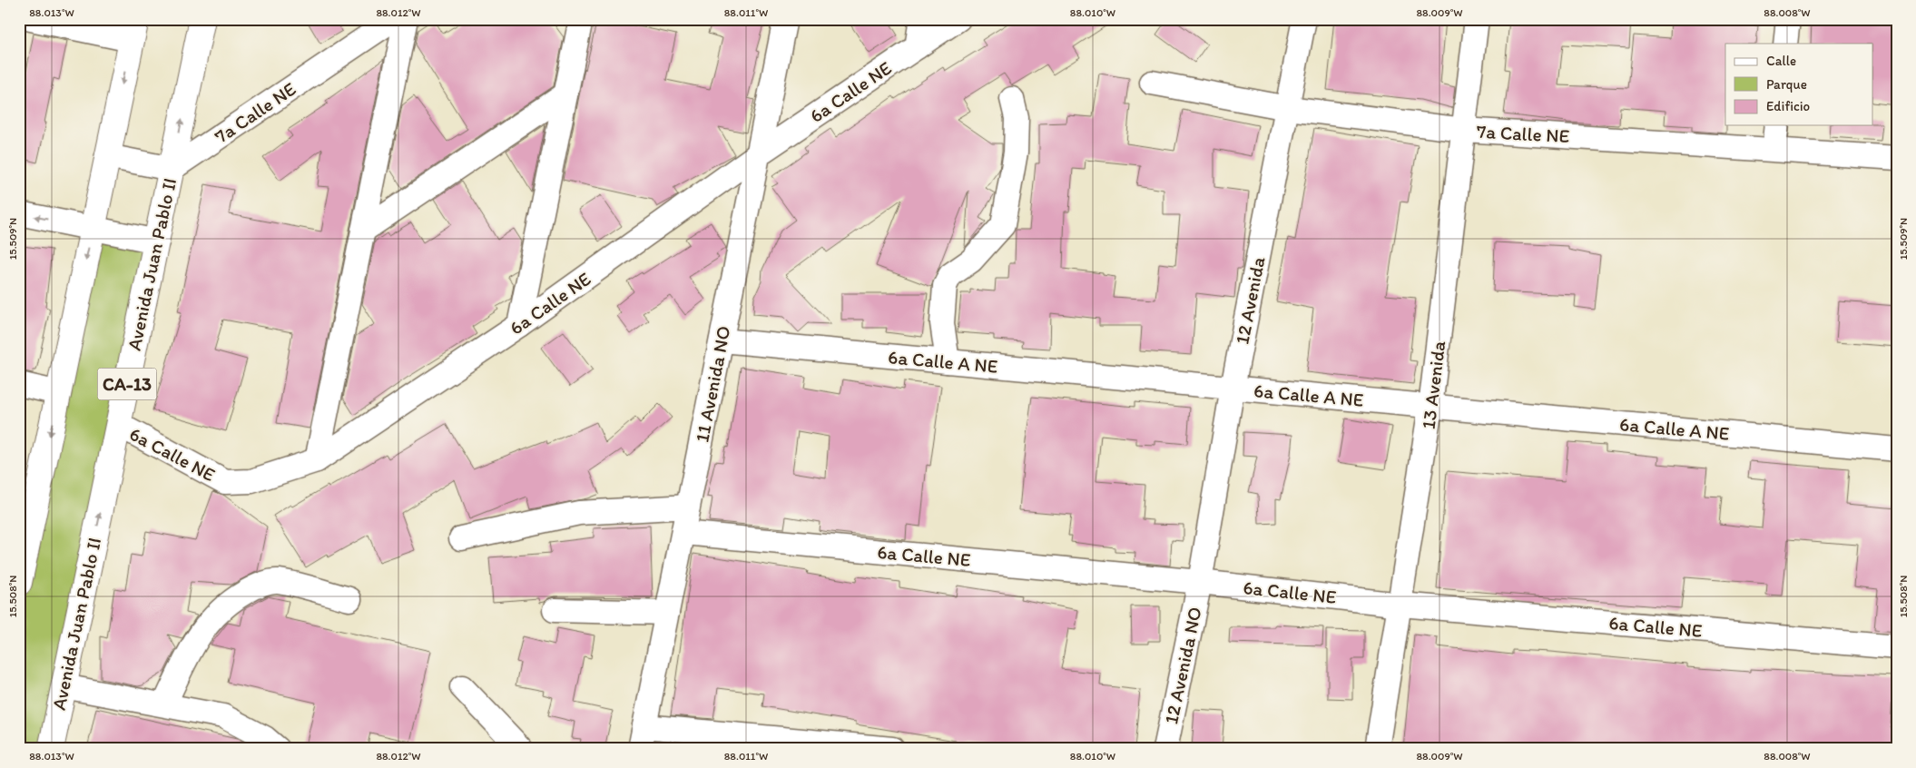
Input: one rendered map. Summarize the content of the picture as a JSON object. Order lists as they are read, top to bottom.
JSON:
{
  "streets": {
    "highway": ["Avenida Juan Pablo II", "CA-13"],
    "street": [
      "6a Calle NE",
      "7a Calle NE",
      "12 Avenida",
      "6a Calle A NE",
      "11 Avenida NO",
      "13 Avenida",
      "12 Avenida NO"
    ]
  },
  "crossings": [
    ["6a Calle NE", "Avenida Juan Pablo II"],
    ["6a Calle NE", "12 Avenida"],
    ["6a Calle NE", "11 Avenida NO"],
    ["6a Calle NE", "13 Avenida"],
    ["6a Calle NE", "12 Avenida NO"],
    ["7a Calle NE", "Avenida Juan Pablo II"],
    ["7a Calle NE", "12 Avenida"],
    ["7a Calle NE", "13 Avenida"],
    ["12 Avenida", "6a Calle A NE"],
    ["12 Avenida", "12 Avenida NO"],
    ["6a Calle A NE", "11 Avenida NO"],
    ["6a Calle A NE", "13 Avenida"]
  ],
  "legend": ["Calle", "Parque", "Edificio"],
  "coordinates": [
    "88.013°W",
    "88.012°W",
    "88.011°W",
    "88.010°W",
    "88.009°W",
    "88.008°W",
    "15.509°N",
    "15.508°N"
  ]
}
